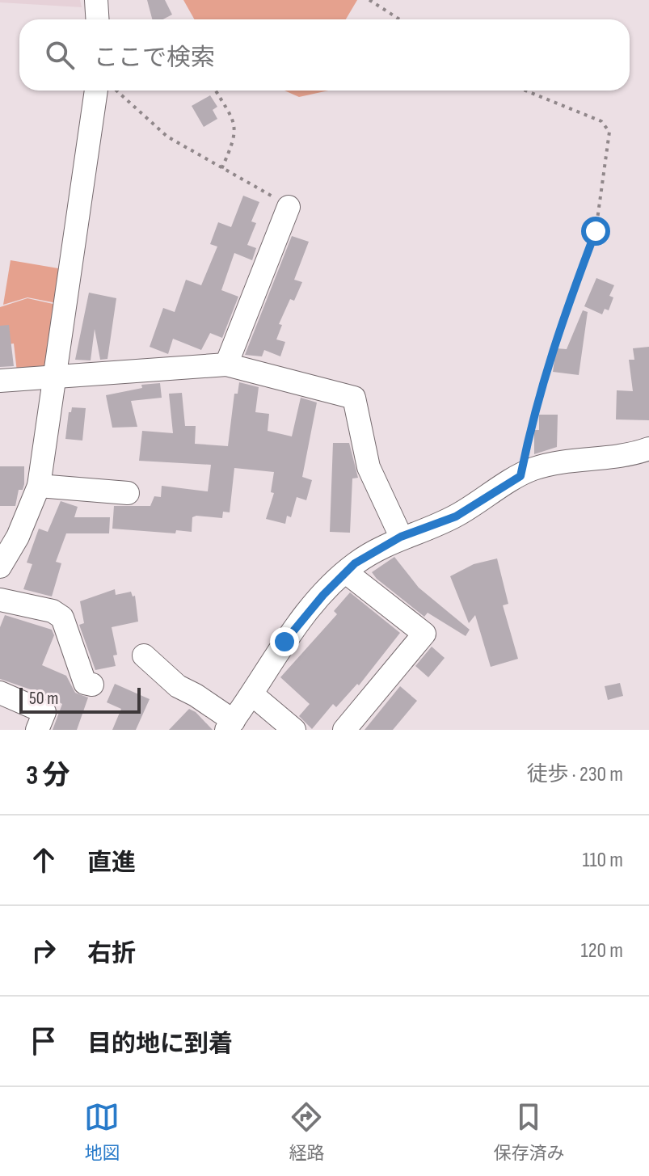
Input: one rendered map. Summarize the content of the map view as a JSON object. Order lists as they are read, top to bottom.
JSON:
{
  "scale_bar": "50 m",
  "page": {
    "search": "ここで検索",
    "scale": "50 m",
    "heading": ["3 分", "徒歩 · 230 m"],
    "list": [
      ["直進", "110 m"],
      ["右折", "120 m"],
      "目的地に到着"
    ],
    "nav": ["地図", "経路", "保存済み"]
  }
}
